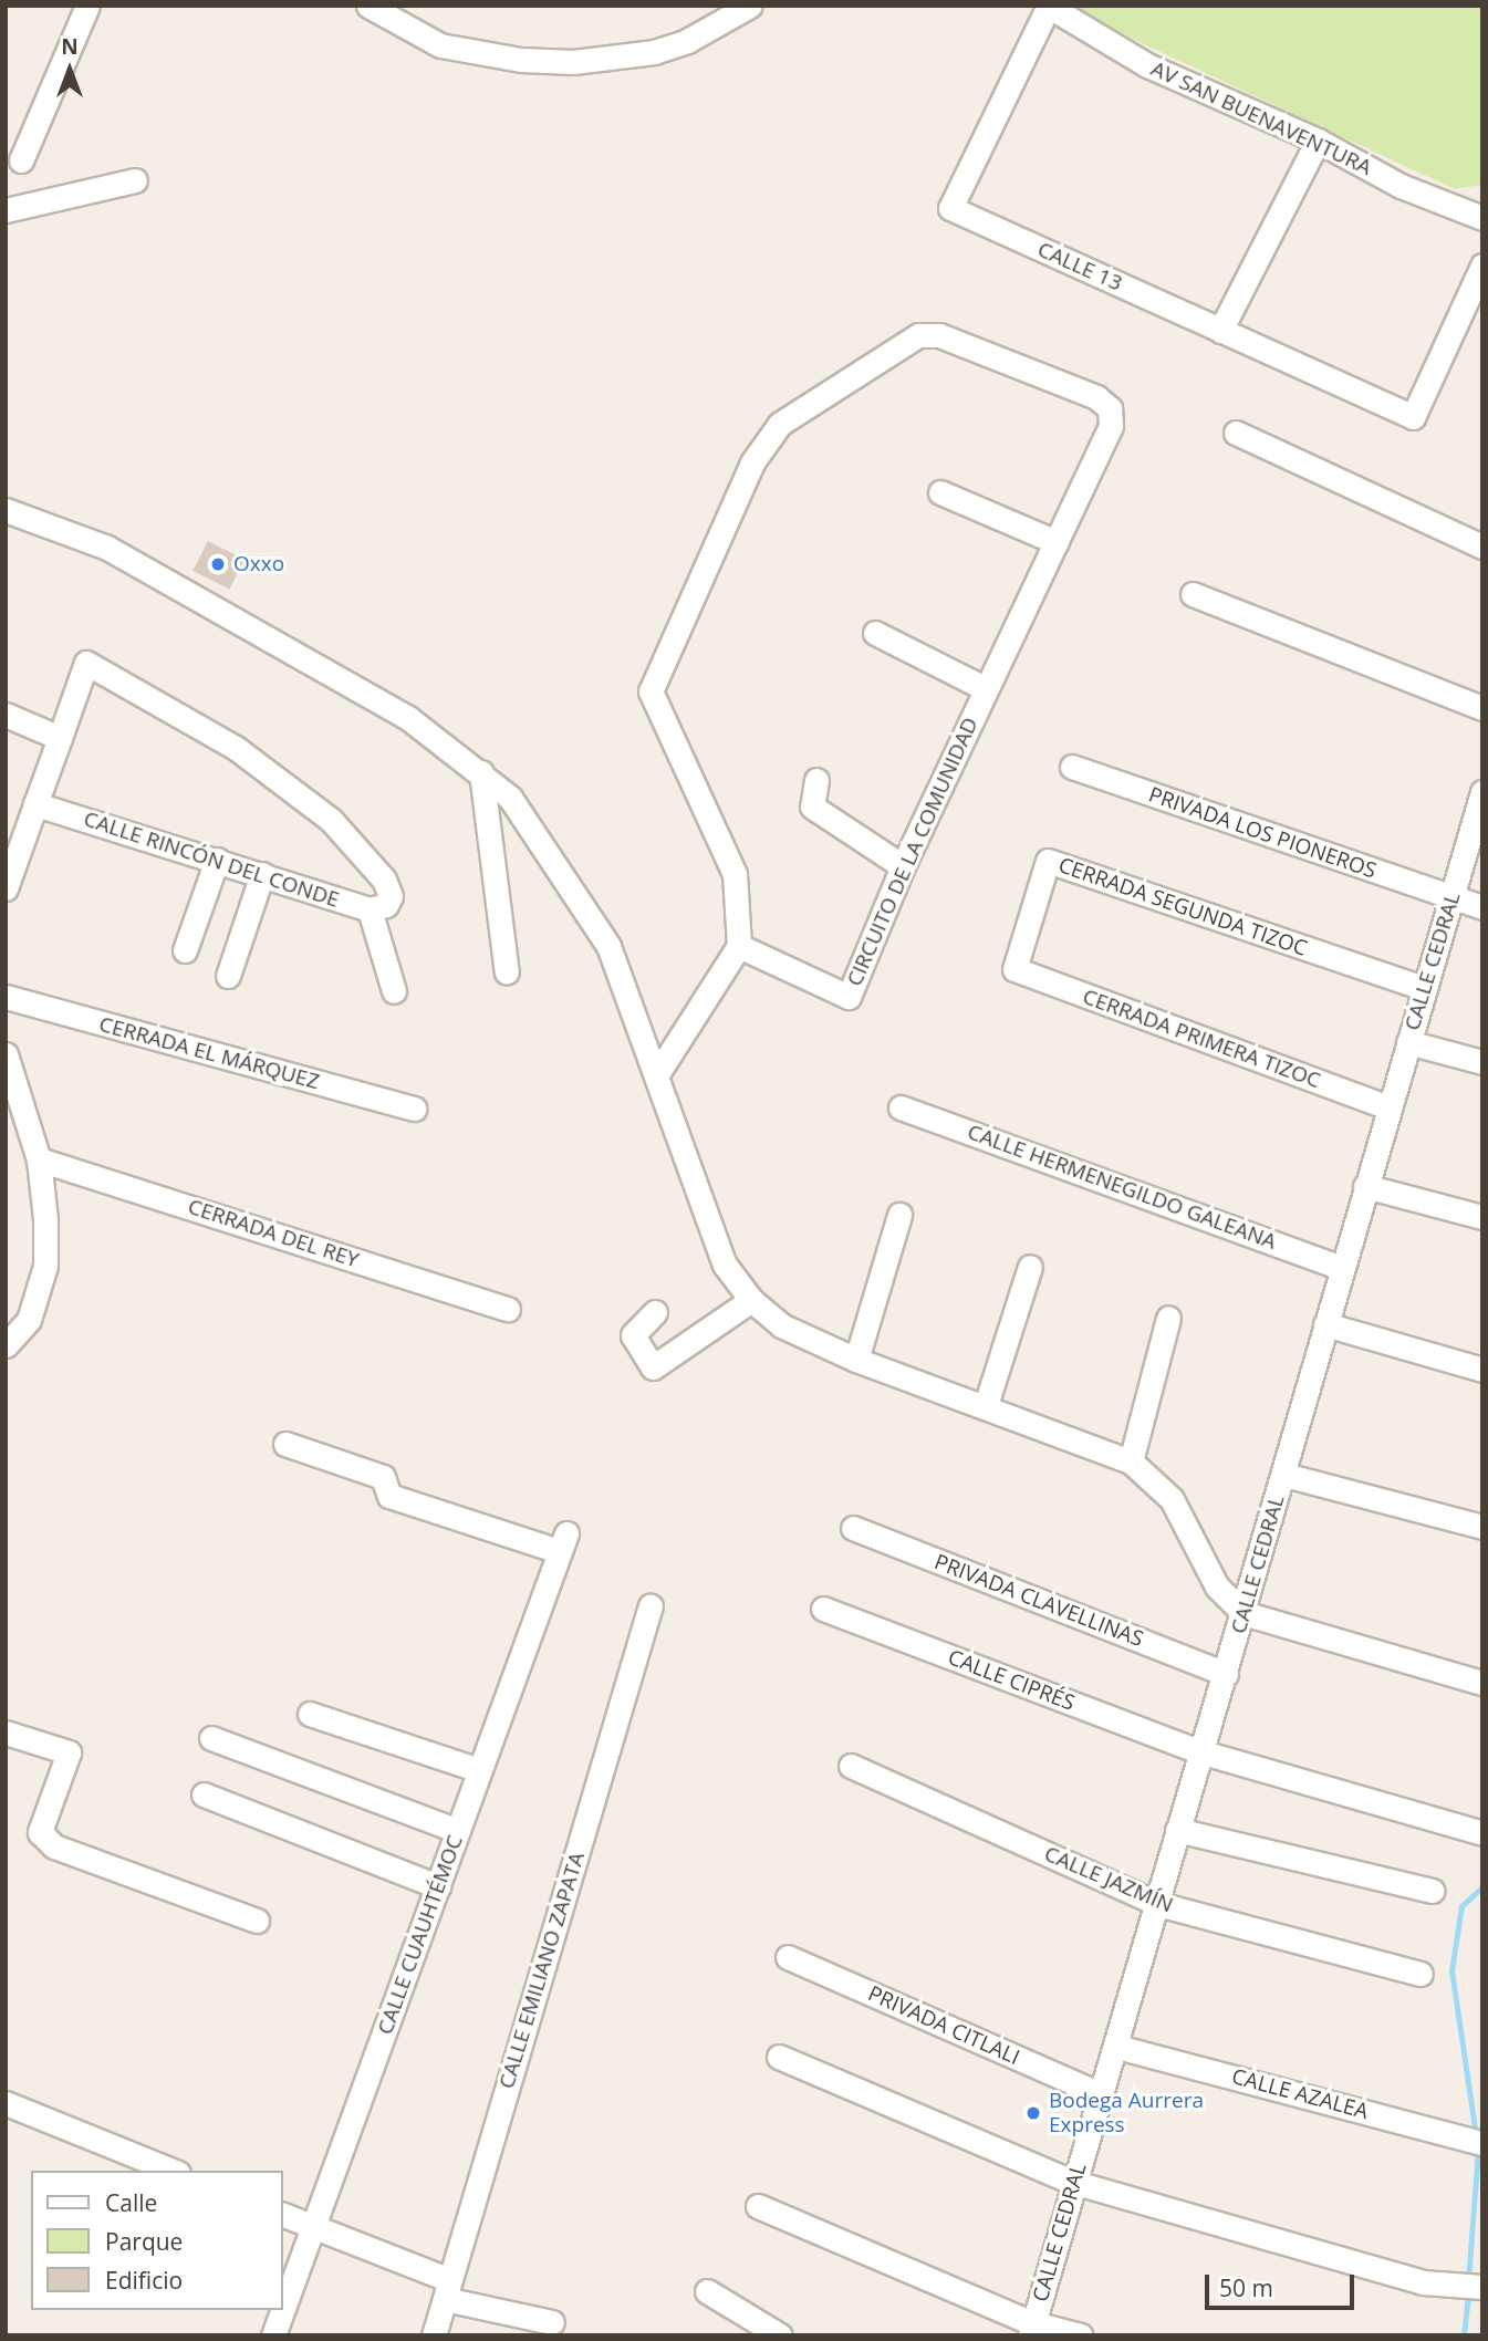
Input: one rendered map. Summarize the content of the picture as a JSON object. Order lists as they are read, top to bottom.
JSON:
{
  "streets": {
    "street": [
      "AV SAN BUENAVENTURA",
      "CALLE 13",
      "PRIVADA LOS PIONEROS",
      "CIRCUITO DE LA COMUNIDAD",
      "CALLE RINCÓN DEL CONDE",
      "CERRADA SEGUNDA TIZOC",
      "CALLE CEDRAL",
      "CERRADA PRIMERA TIZOC",
      "CERRADA EL MÁRQUEZ",
      "CALLE HERMENEGILDO GALEANA",
      "CERRADA DEL REY",
      "PRIVADA CLAVELLINAS",
      "CALLE CIPRÉS",
      "CALLE JAZMÍN",
      "CALLE CUAUHTÉMOC",
      "CALLE EMILIANO ZAPATA",
      "PRIVADA CITLALI",
      "CALLE AZALEA"
    ]
  },
  "crossings": [
    ["AV SAN BUENAVENTURA", "CALLE 13"],
    ["PRIVADA LOS PIONEROS", "CALLE CEDRAL"],
    ["CERRADA SEGUNDA TIZOC", "CALLE CEDRAL"],
    ["CERRADA SEGUNDA TIZOC", "CERRADA PRIMERA TIZOC"],
    ["CALLE CEDRAL", "CERRADA PRIMERA TIZOC"],
    ["CALLE CEDRAL", "CALLE HERMENEGILDO GALEANA"],
    ["CALLE CEDRAL", "PRIVADA CLAVELLINAS"],
    ["CALLE CEDRAL", "CALLE CIPRÉS"],
    ["CALLE CEDRAL", "CALLE JAZMÍN"],
    ["CALLE CEDRAL", "PRIVADA CITLALI"],
    ["CALLE CEDRAL", "CALLE AZALEA"]
  ],
  "places": ["Oxxo", "Bodega Aurrera Express"],
  "legend": ["Calle", "Parque", "Edificio"],
  "scale_bar": "50 m",
  "north": "top"
}
